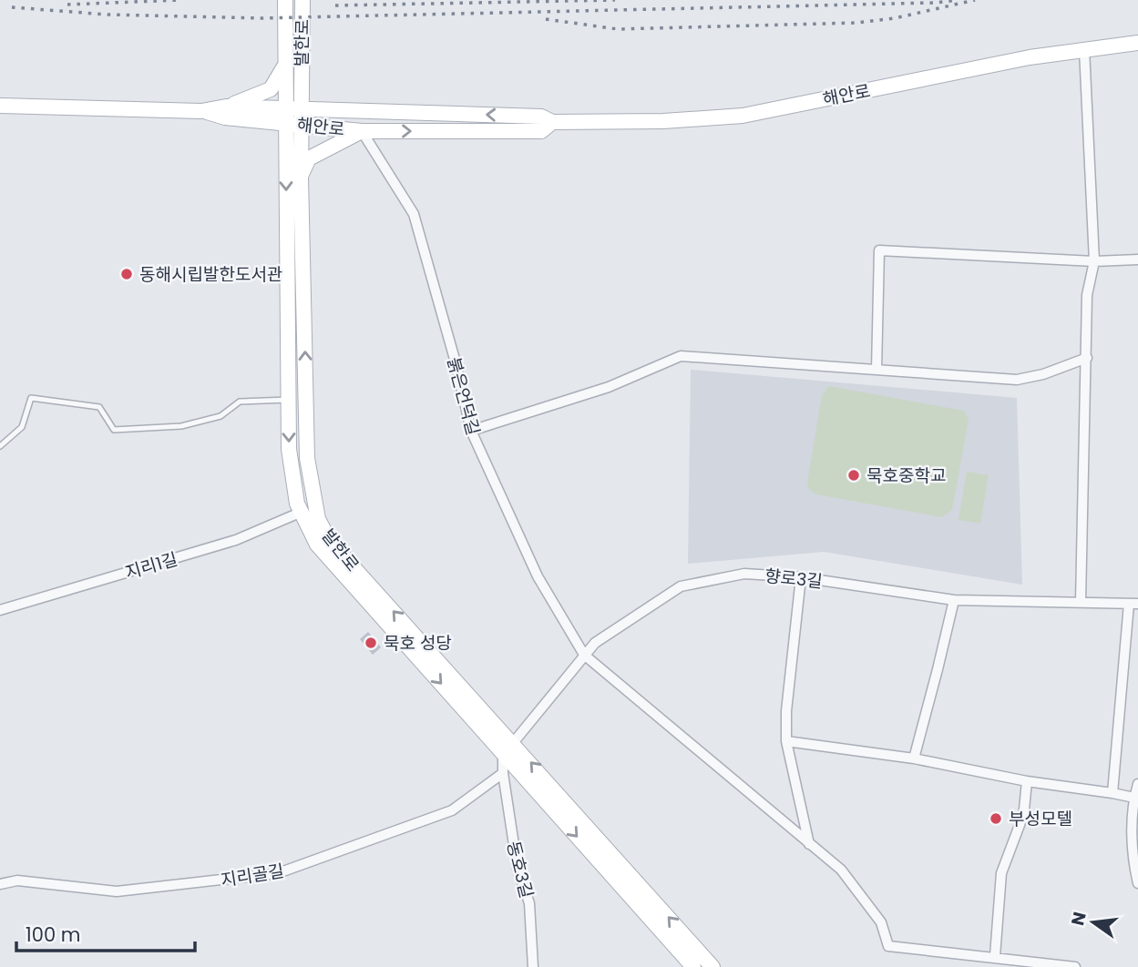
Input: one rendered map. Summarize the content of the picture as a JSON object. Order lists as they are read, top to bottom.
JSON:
{
  "streets": {
    "street": [
      "발한로",
      "해안로",
      "붉은언덕길",
      "지리1길",
      "향로3길",
      "동호3길",
      "지리골길"
    ]
  },
  "crossings": [
    ["발한로", "해안로"],
    ["발한로", "지리1길"],
    ["발한로", "향로3길"],
    ["해안로", "붉은언덕길"],
    ["붉은언덕길", "향로3길"],
    ["동호3길", "지리골길"]
  ],
  "places": [
    "동해시립발한도서관",
    "묵호중학교",
    "묵호 성당",
    "부성모텔"
  ],
  "scale_bar": "100 m",
  "north": "left"
}
